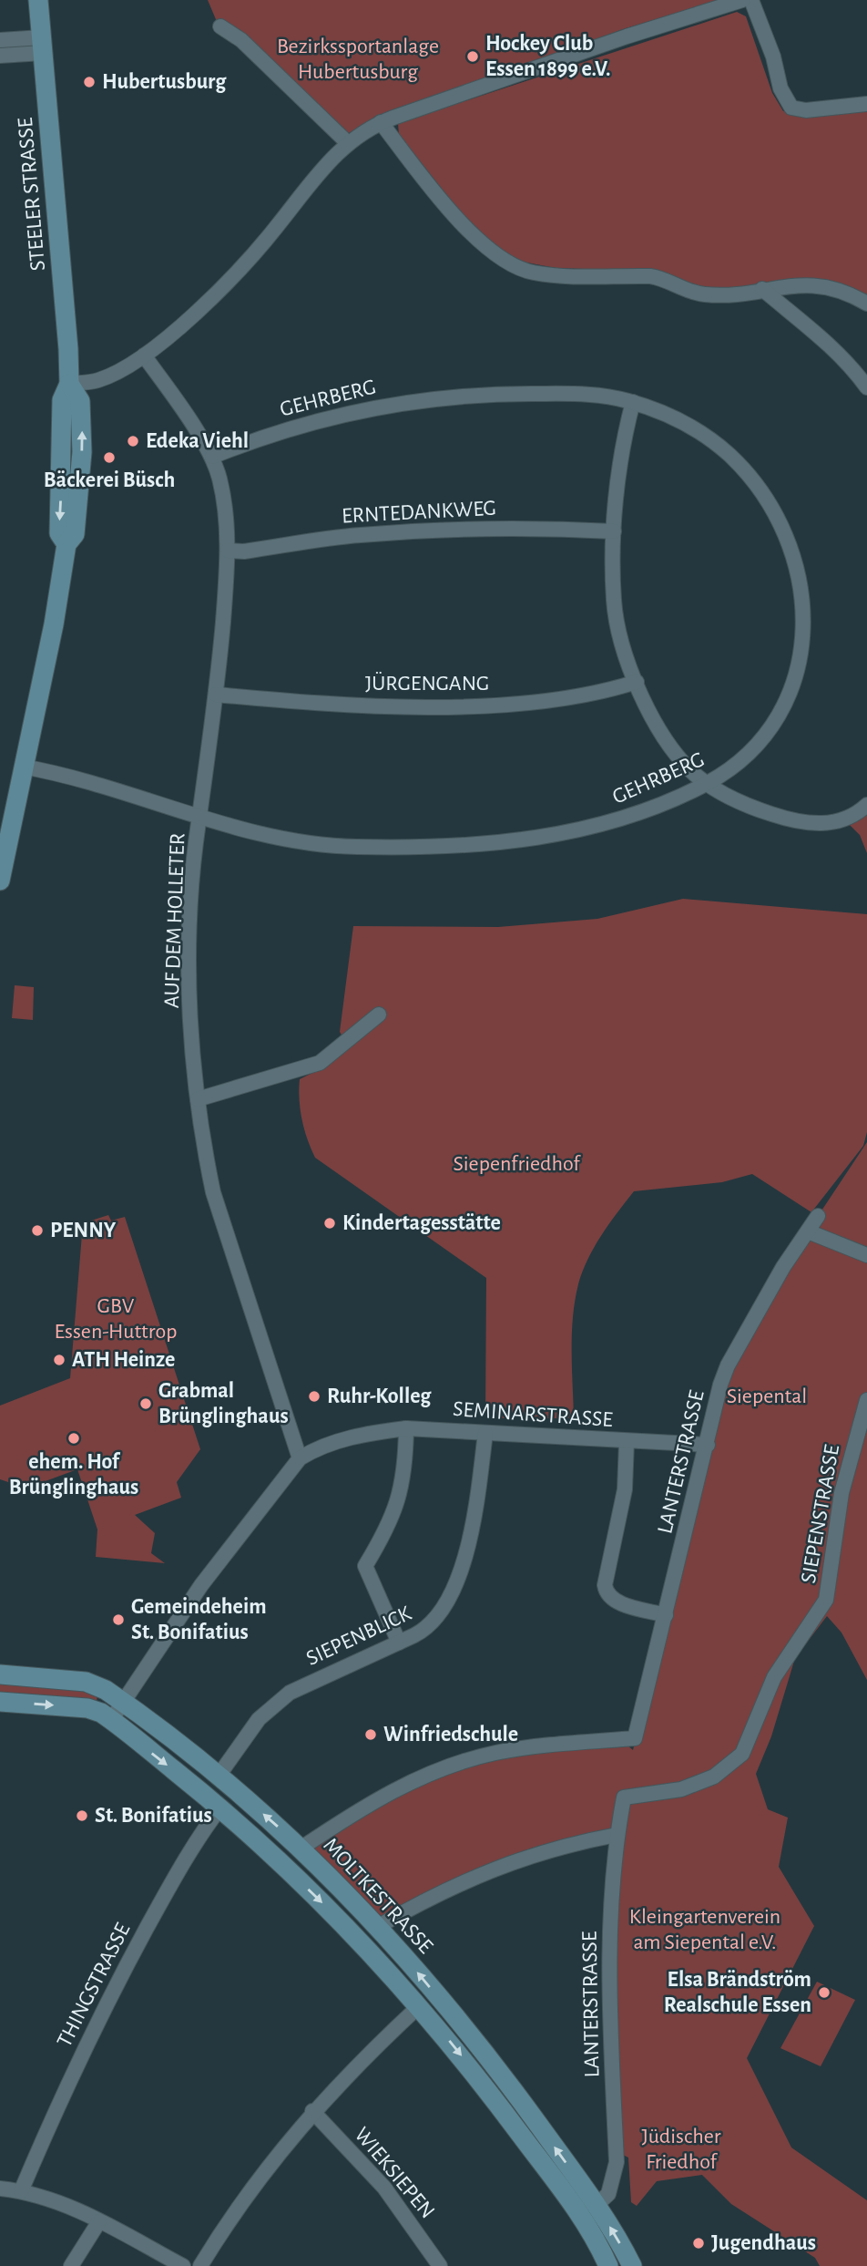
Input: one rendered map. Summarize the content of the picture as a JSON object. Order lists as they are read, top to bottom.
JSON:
{
  "streets": {
    "street": [
      "STEELER STRASSE",
      "GEHRBERG",
      "ERNTEDANKWEG",
      "JÜRGENGANG",
      "AUF DEM HOLLETER",
      "SEMINARSTRASSE",
      "LANTERSTRASSE",
      "SIEPENSTRASSE",
      "SIEPENBLICK",
      "MOLTKESTRASSE",
      "THINGSTRASSE",
      "WIEKSIEPEN"
    ]
  },
  "crossings": [
    ["STEELER STRASSE", "GEHRBERG"],
    ["GEHRBERG", "AUF DEM HOLLETER"],
    ["ERNTEDANKWEG", "AUF DEM HOLLETER"],
    ["JÜRGENGANG", "AUF DEM HOLLETER"],
    ["AUF DEM HOLLETER", "SEMINARSTRASSE"],
    ["SEMINARSTRASSE", "LANTERSTRASSE"],
    ["SEMINARSTRASSE", "SIEPENBLICK"],
    ["SEMINARSTRASSE", "MOLTKESTRASSE"],
    ["LANTERSTRASSE", "SIEPENSTRASSE"],
    ["LANTERSTRASSE", "MOLTKESTRASSE"],
    ["SIEPENBLICK", "MOLTKESTRASSE"],
    ["MOLTKESTRASSE", "THINGSTRASSE"]
  ],
  "parks": [
    "Bezirkssportanlage Hubertusburg",
    "Siepenfriedhof",
    "GBV Essen-Huttrop",
    "Siepental",
    "Kleingartenverein am Siepental e.V.",
    "Jüdischer Friedhof"
  ],
  "places": [
    "Hockey Club Essen 1899 e.V.",
    "Hubertusburg",
    "Edeka Viehl",
    "Bäckerei Büsch",
    "Kindertagesstätte",
    "PENNY",
    "ATH Heinze",
    "Ruhr-Kolleg",
    "Grabmal Brünglinghaus",
    "ehem. Hof Brünglinghaus",
    "Gemeindeheim St. Bonifatius",
    "Winfriedschule",
    "St. Bonifatius",
    "Elsa Brändström Realschule Essen",
    "Jugendhaus"
  ]
}
